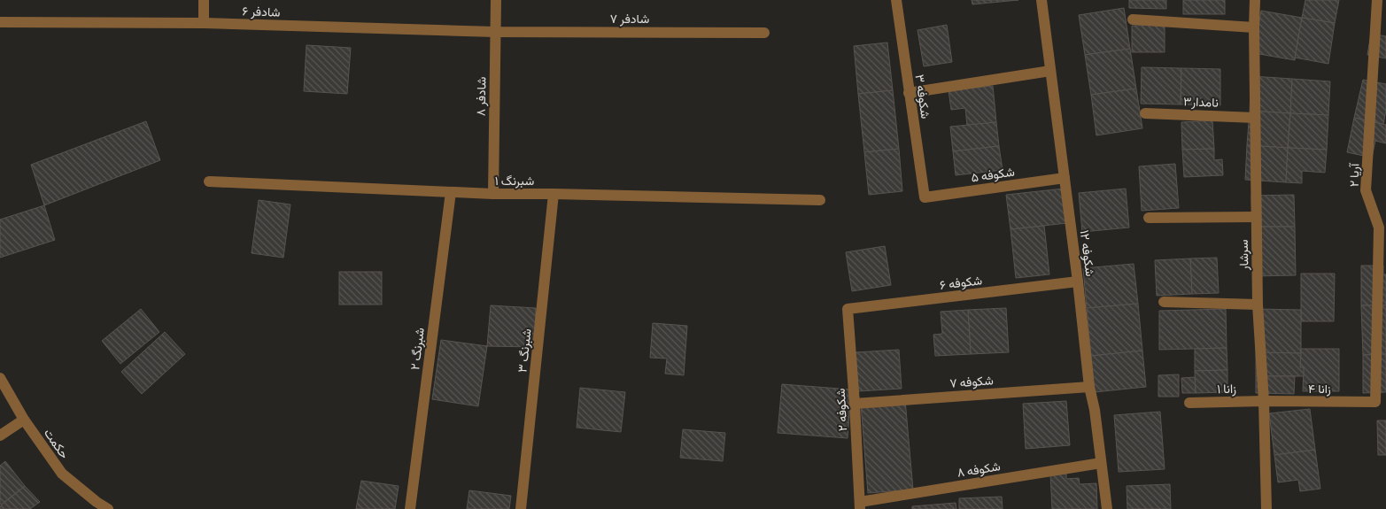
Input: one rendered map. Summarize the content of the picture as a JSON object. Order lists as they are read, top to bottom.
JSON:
{
  "streets": {
    "street": [
      "شادفر ۶",
      "شادفر ۷",
      "شادفر ۸",
      "شکوفه ۳",
      "نامدار۳",
      "شکوفه ۵",
      "آریا ۲",
      "شبرنگ ۱",
      "شکوفه ۱۲",
      "سرشار",
      "شکوفه ۶",
      "شبرنگ ۲",
      "شبرنگ ۳",
      "شکوفه ۷",
      "زانا ۱",
      "زانا ۴",
      "شکوفه ۲",
      "حکمت",
      "شکوفه ۸"
    ]
  },
  "crossings": [
    ["شادفر ۶", "شادفر ۷"],
    ["شادفر ۶", "شادفر ۸"],
    ["شادفر ۷", "شادفر ۸"],
    ["شادفر ۸", "شبرنگ ۱"],
    ["شکوفه ۳", "شکوفه ۵"],
    ["نامدار۳", "سرشار"],
    ["شکوفه ۵", "شکوفه ۱۲"],
    ["آریا ۲", "زانا ۴"],
    ["شبرنگ ۱", "شبرنگ ۲"],
    ["شبرنگ ۱", "شبرنگ ۳"],
    ["شکوفه ۱۲", "شکوفه ۶"],
    ["شکوفه ۱۲", "شکوفه ۷"],
    ["شکوفه ۱۲", "شکوفه ۸"],
    ["سرشار", "زانا ۱"],
    ["سرشار", "زانا ۴"],
    ["شکوفه ۶", "شکوفه ۲"],
    ["شکوفه ۷", "شکوفه ۲"],
    ["زانا ۱", "زانا ۴"],
    ["شکوفه ۲", "شکوفه ۸"]
  ]
}
